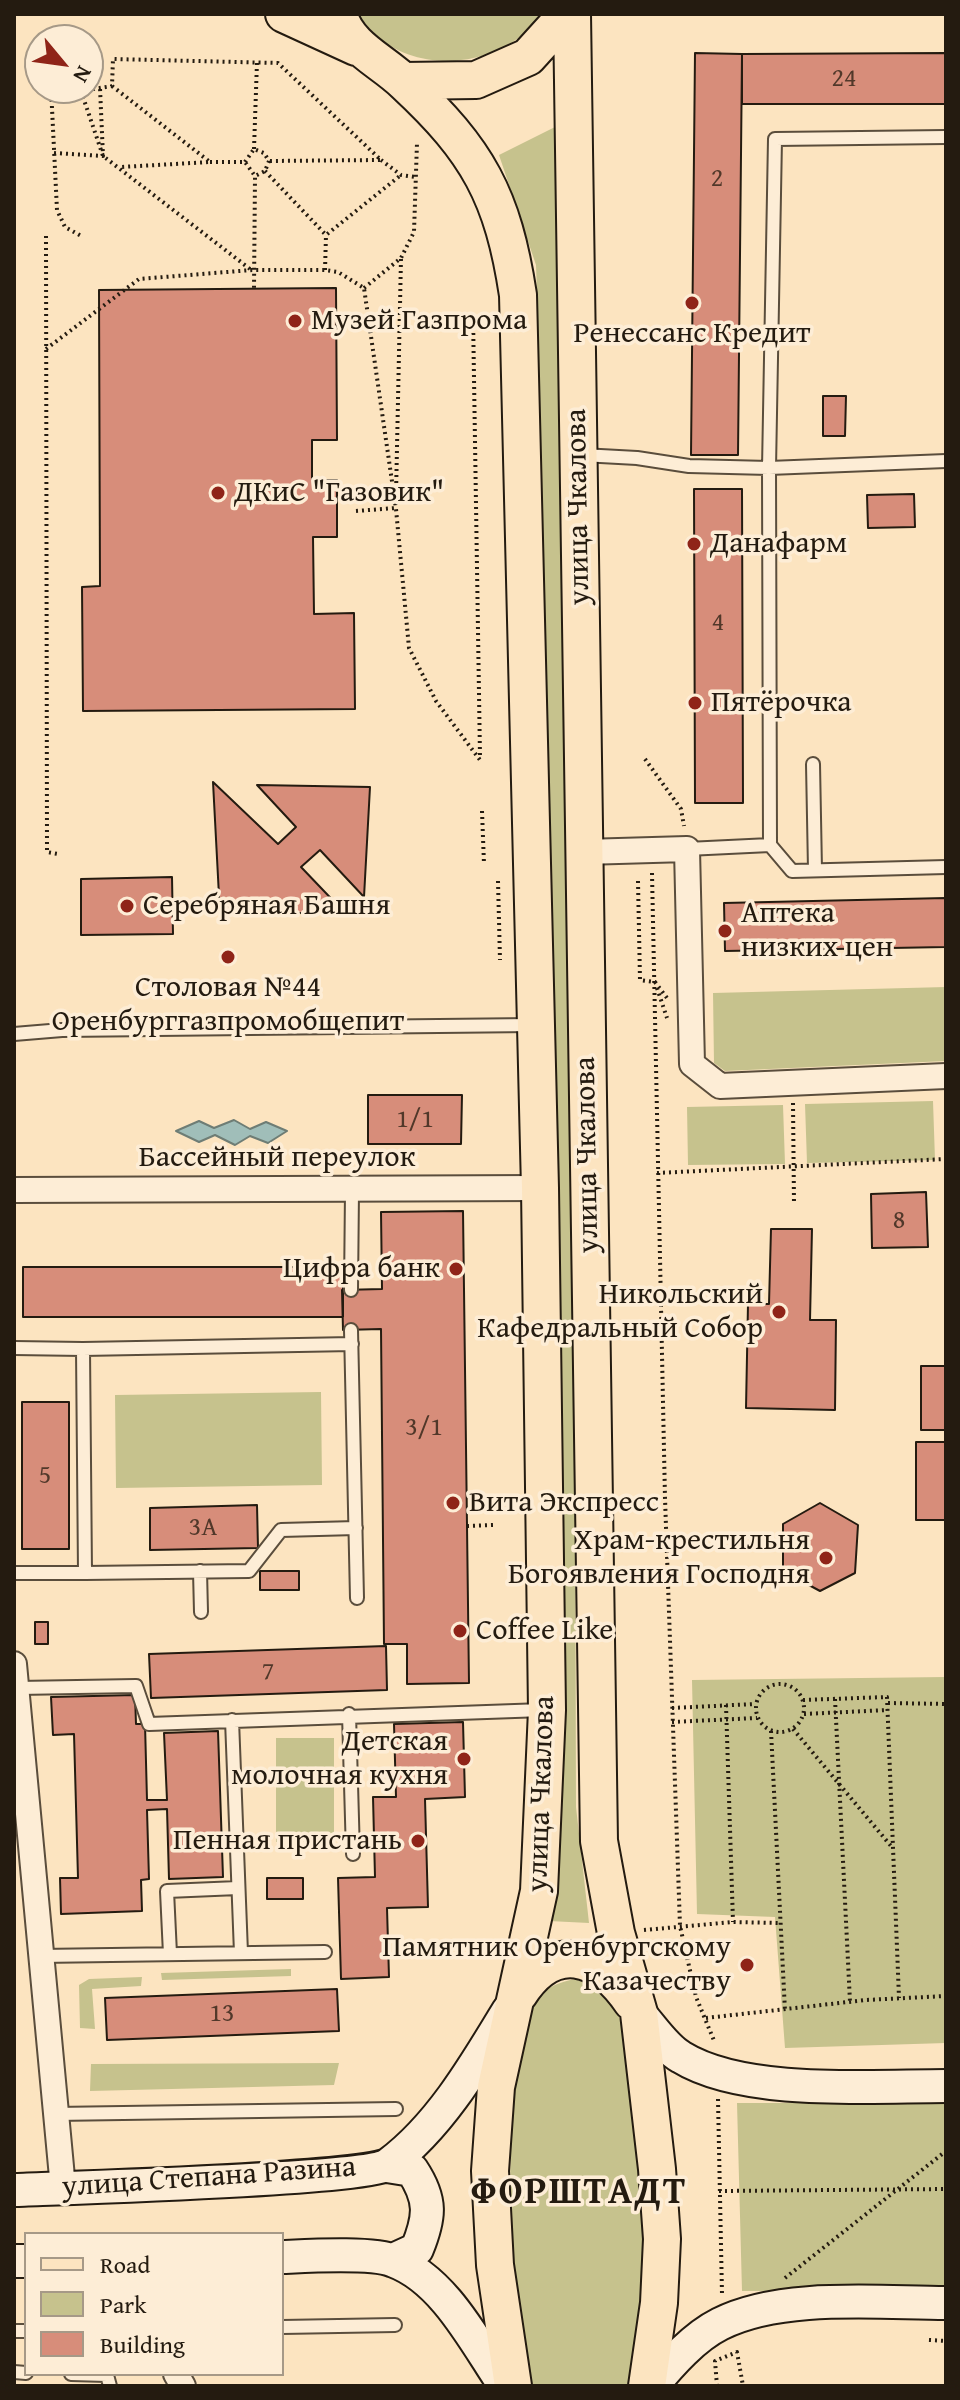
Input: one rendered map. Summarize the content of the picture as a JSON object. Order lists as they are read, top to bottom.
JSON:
{
  "streets": {
    "main road": ["улица Чкалова", "улица Степана Разина"],
    "street": ["Бассейный переулок"]
  },
  "crossings": [
    ["улица Чкалова", "Бассейный переулок"],
    ["улица Чкалова", "улица Степана Разина"]
  ],
  "districts": ["ФОРШТАДТ"],
  "places": [
    "Ренессанс Кредит",
    "Музей Газпрома",
    "ДКиC \"Газовик\"",
    "Данафарм",
    "Пятёрочка",
    "Серебряная Башня",
    "Аптека низких цен",
    "Столовая №44 Оренбурггазпромобщепит",
    "Цифра банк",
    "Никольский Кафедральный Собор",
    "Вита Экспресс",
    "Храм-крестильня Богоявления Господня",
    "Coffee Like",
    "Детская молочная кухня",
    "Пенная пристань",
    "Памятник Оренбургскому Казачеству"
  ],
  "house_numbers": [
    "24",
    "2",
    "4",
    "1/1",
    "8",
    "3/1",
    "5",
    "3А",
    "7",
    "13"
  ],
  "legend": ["Road", "Park", "Building"],
  "north": "bottom right"
}
